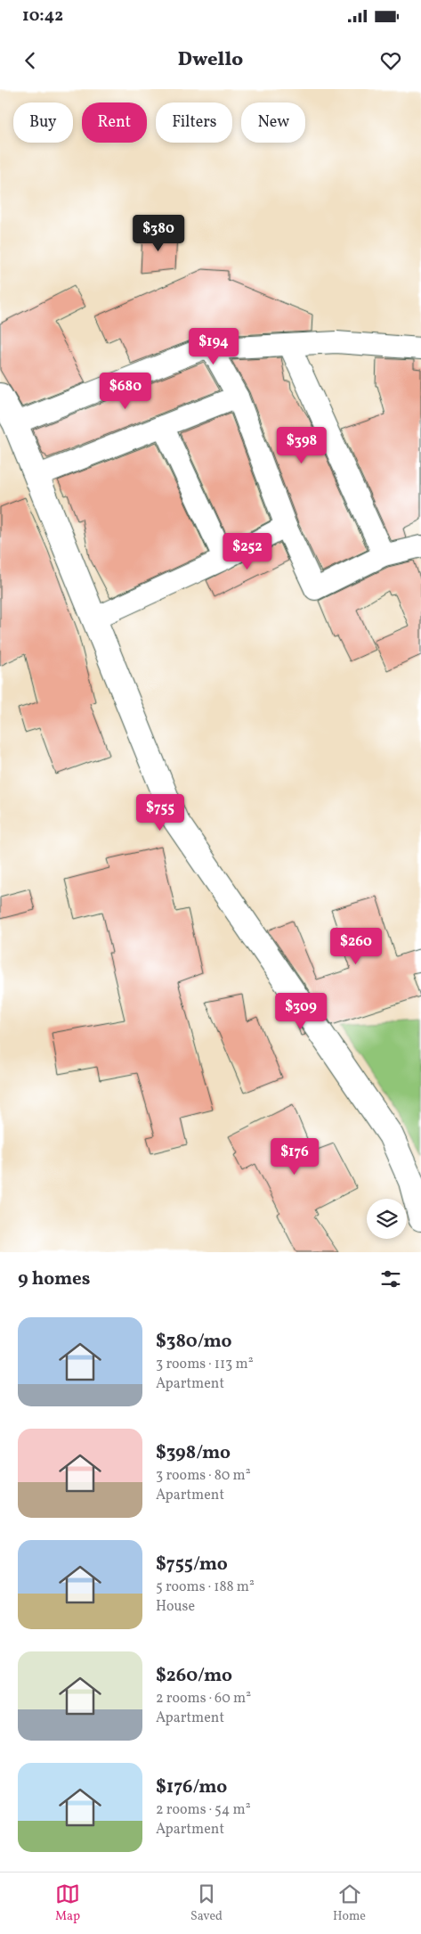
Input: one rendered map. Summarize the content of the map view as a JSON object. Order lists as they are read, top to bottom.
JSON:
{
  "page": {
    "status": "10:42",
    "header": "Dwello",
    "chip": [
      "Buy",
      "Rent",
      "Filters",
      "New"
    ],
    "price": [
      "$380",
      "$194",
      "$680",
      "$398",
      "$252",
      "$755",
      "$260",
      "$309",
      "$176"
    ],
    "heading": "9 homes",
    "list": [
      {
        "name": "$380/mo",
        "note": "3 rooms · 113 m² · Apartment"
      },
      {
        "name": "$398/mo",
        "note": "3 rooms · 80 m² · Apartment"
      },
      {
        "name": "$755/mo",
        "note": "5 rooms · 188 m² · House"
      },
      {
        "name": "$260/mo",
        "note": "2 rooms · 60 m² · Apartment"
      },
      {
        "name": "$176/mo",
        "note": "2 rooms · 54 m² · Apartment"
      }
    ],
    "tabs": ["Map", "Saved", "Home"]
  }
}
